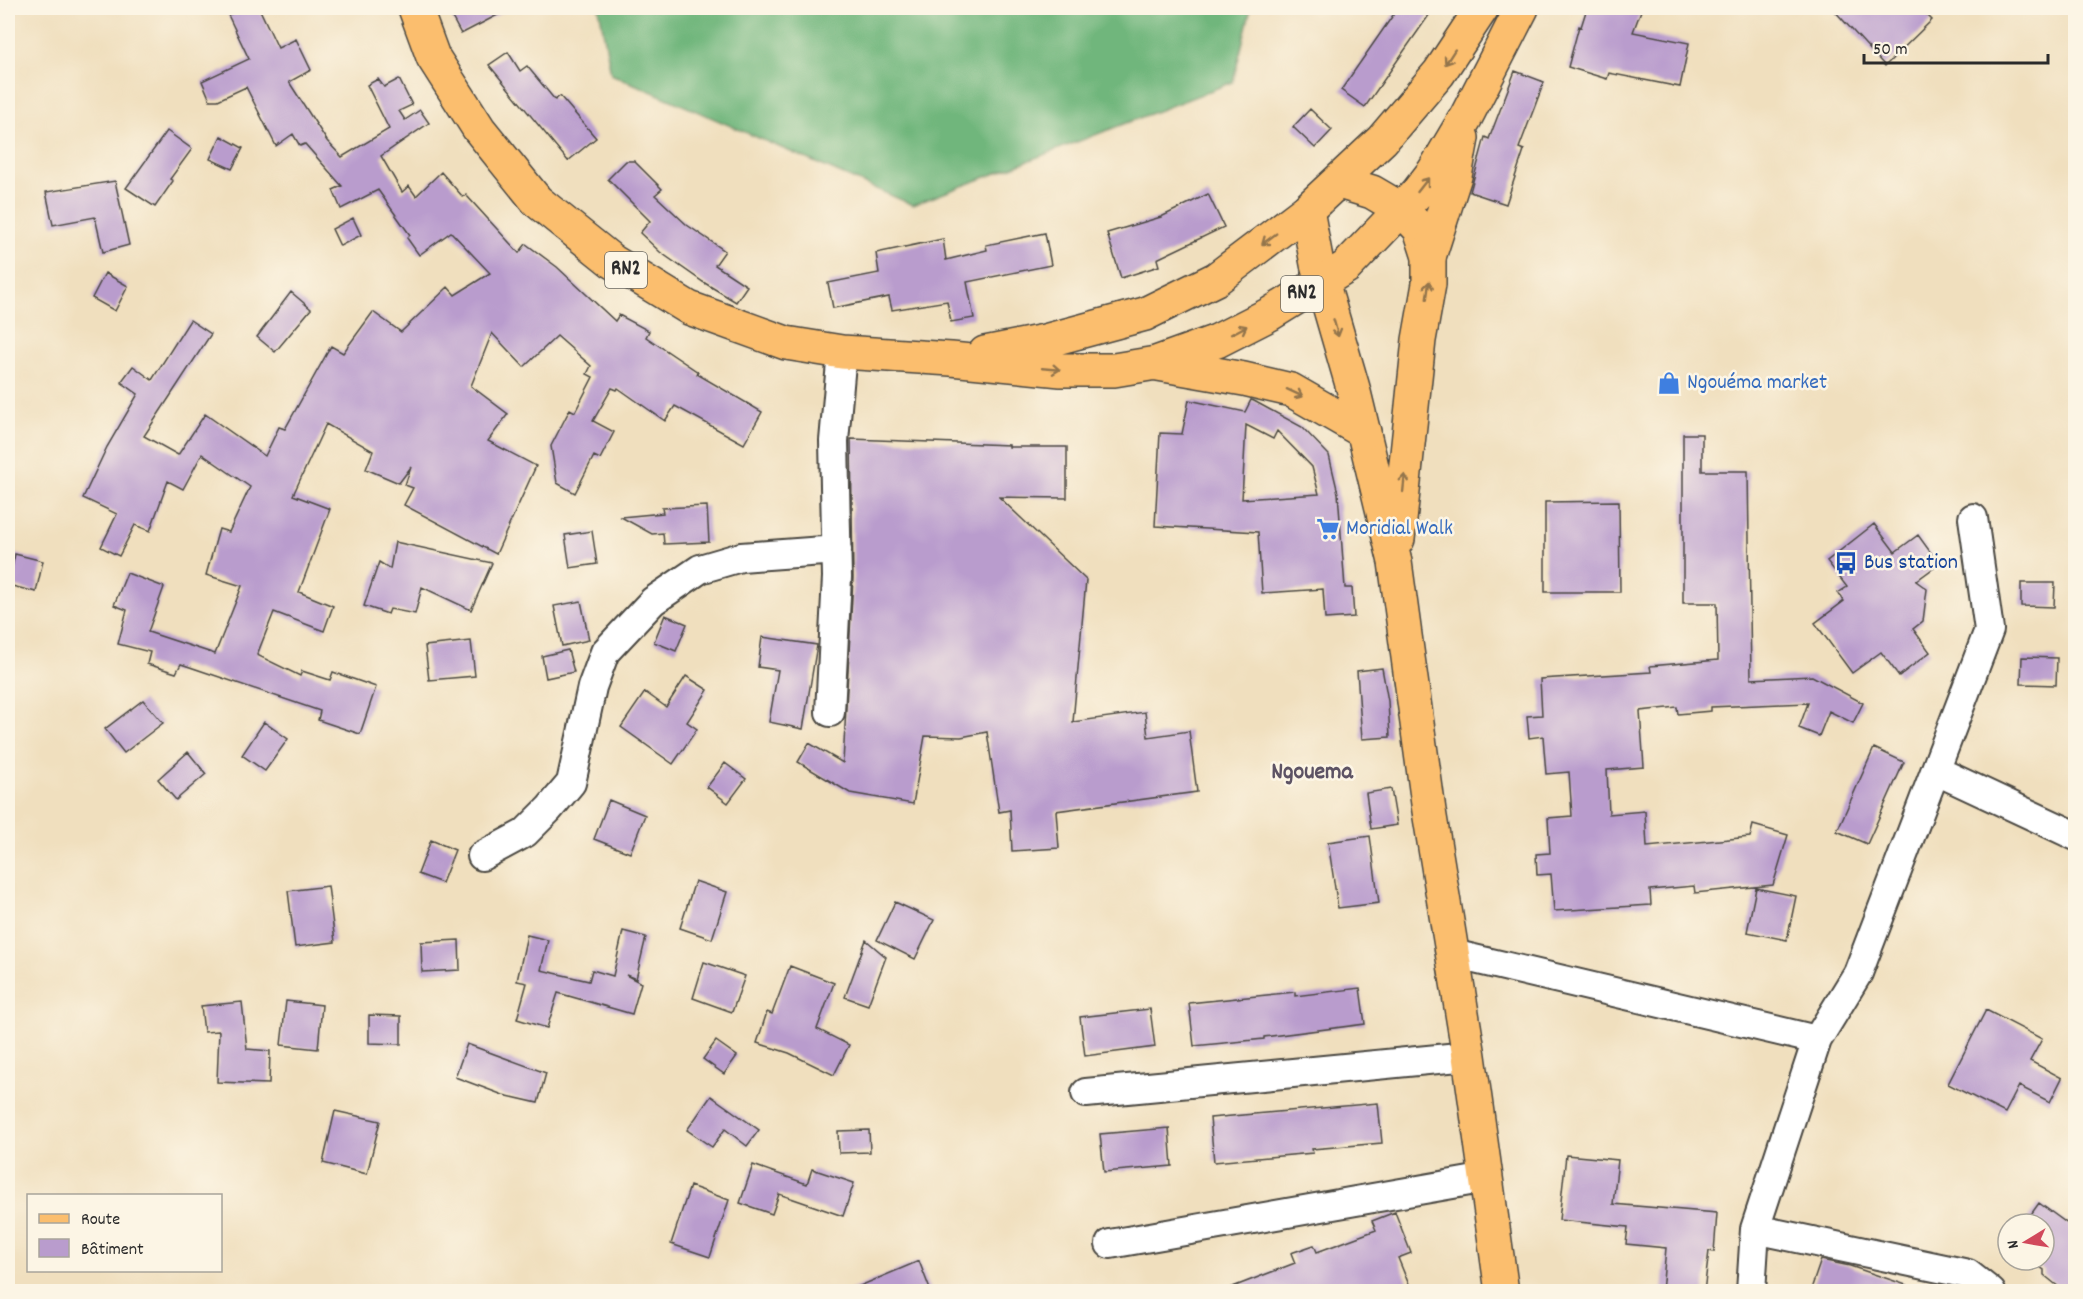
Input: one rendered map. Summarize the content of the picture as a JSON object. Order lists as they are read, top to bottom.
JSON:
{
  "streets": {
    "main road": ["RN2"]
  },
  "districts": ["Ngouema"],
  "places": {
    "shop": ["Ngouéma market"],
    "supermarket": ["Moridial Walk"],
    "bus stop": ["Bus station"]
  },
  "legend": ["Route", "Bâtiment"],
  "scale_bar": "50 m",
  "north": "left"
}
